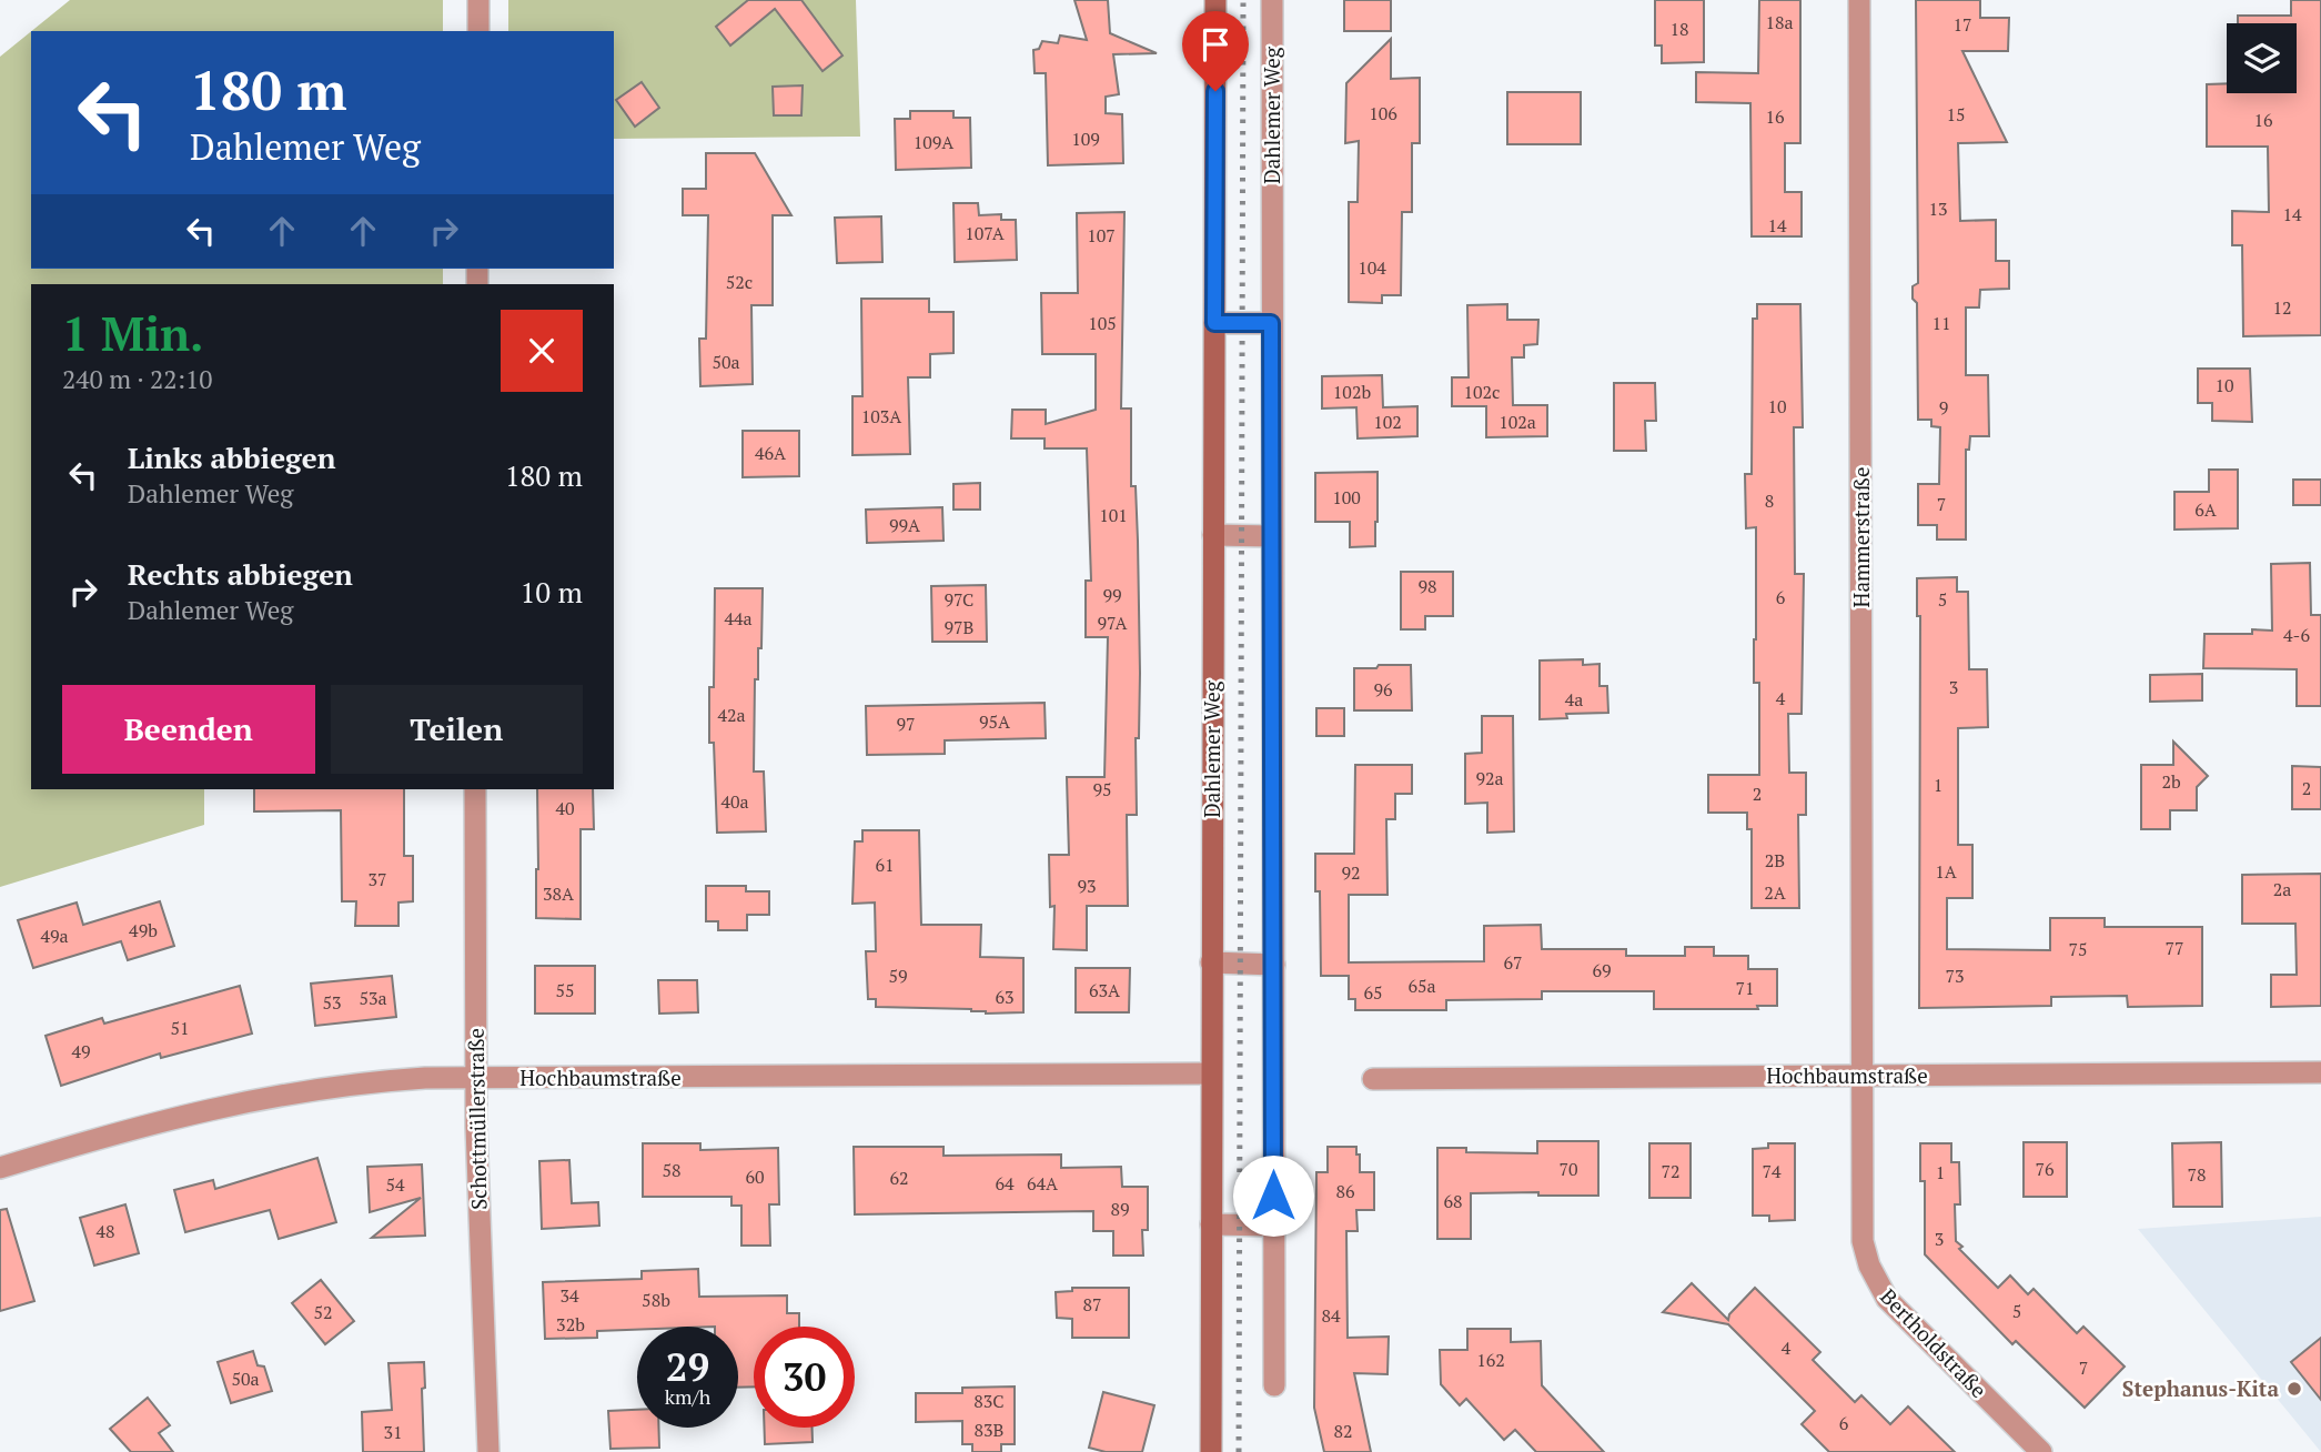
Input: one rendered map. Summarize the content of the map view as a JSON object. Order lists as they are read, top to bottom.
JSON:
{
  "streets": {
    "main road": ["Dahlemer Weg"],
    "street": [
      "Hammerstraße",
      "Hochbaumstraße",
      "Schottmüllerstraße",
      "Bertholdstraße"
    ]
  },
  "crossings": [
    ["Dahlemer Weg", "Hochbaumstraße"],
    ["Hammerstraße", "Hochbaumstraße"],
    ["Hammerstraße", "Bertholdstraße"],
    ["Hochbaumstraße", "Schottmüllerstraße"],
    ["Hochbaumstraße", "Bertholdstraße"]
  ],
  "places": ["Stephanus-Kita"],
  "house_numbers": [
    "18a",
    "17",
    "18",
    "106",
    "15",
    "16",
    "16",
    "109",
    "109A",
    "13",
    "14",
    "14",
    "107A",
    "107",
    "104",
    "52c",
    "12",
    "105",
    "11",
    "50a",
    "10",
    "102b",
    "102c",
    "10",
    "9",
    "103A",
    "102",
    "102a",
    "46A",
    "100",
    "8",
    "7",
    "6A",
    "101",
    "99A",
    "98",
    "99",
    "6",
    "97C",
    "5",
    "44a",
    "97A",
    "97B",
    "4-6",
    "3",
    "96",
    "4",
    "4a",
    "42a",
    "95A",
    "97",
    "92a",
    "2b",
    "1",
    "2",
    "95",
    "2",
    "40a",
    "40",
    "2B",
    "61",
    "1A",
    "92",
    "37",
    "93",
    "2a",
    "2A",
    "38A",
    "49b",
    "49a",
    "77",
    "75",
    "67",
    "69",
    "59",
    "73",
    "65a",
    "71",
    "55",
    "63A",
    "65",
    "63",
    "53a",
    "53",
    "51",
    "49",
    "70",
    "76",
    "58",
    "72",
    "74",
    "1",
    "78",
    "60",
    "62",
    "64",
    "64A",
    "54",
    "86",
    "68",
    "89",
    "48",
    "3",
    "34",
    "58b",
    "87",
    "5",
    "52",
    "84",
    "32b",
    "4",
    "162",
    "7",
    "50a",
    "83C",
    "6",
    "83B",
    "82",
    "31"
  ],
  "page": {
    "turn": ["180 m", "Dahlemer Weg"],
    "heading": ["1 Min.", "240 m · 22:10"],
    "list": [
      {
        "name": "Links abbiegen",
        "note": "Dahlemer Weg",
        "value": "180 m"
      },
      {
        "name": "Rechts abbiegen",
        "note": "Dahlemer Weg",
        "value": "10 m"
      }
    ],
    "buttons": ["Beenden", "Teilen"],
    "speed": "29 km/h",
    "limit": "30"
  }
}
